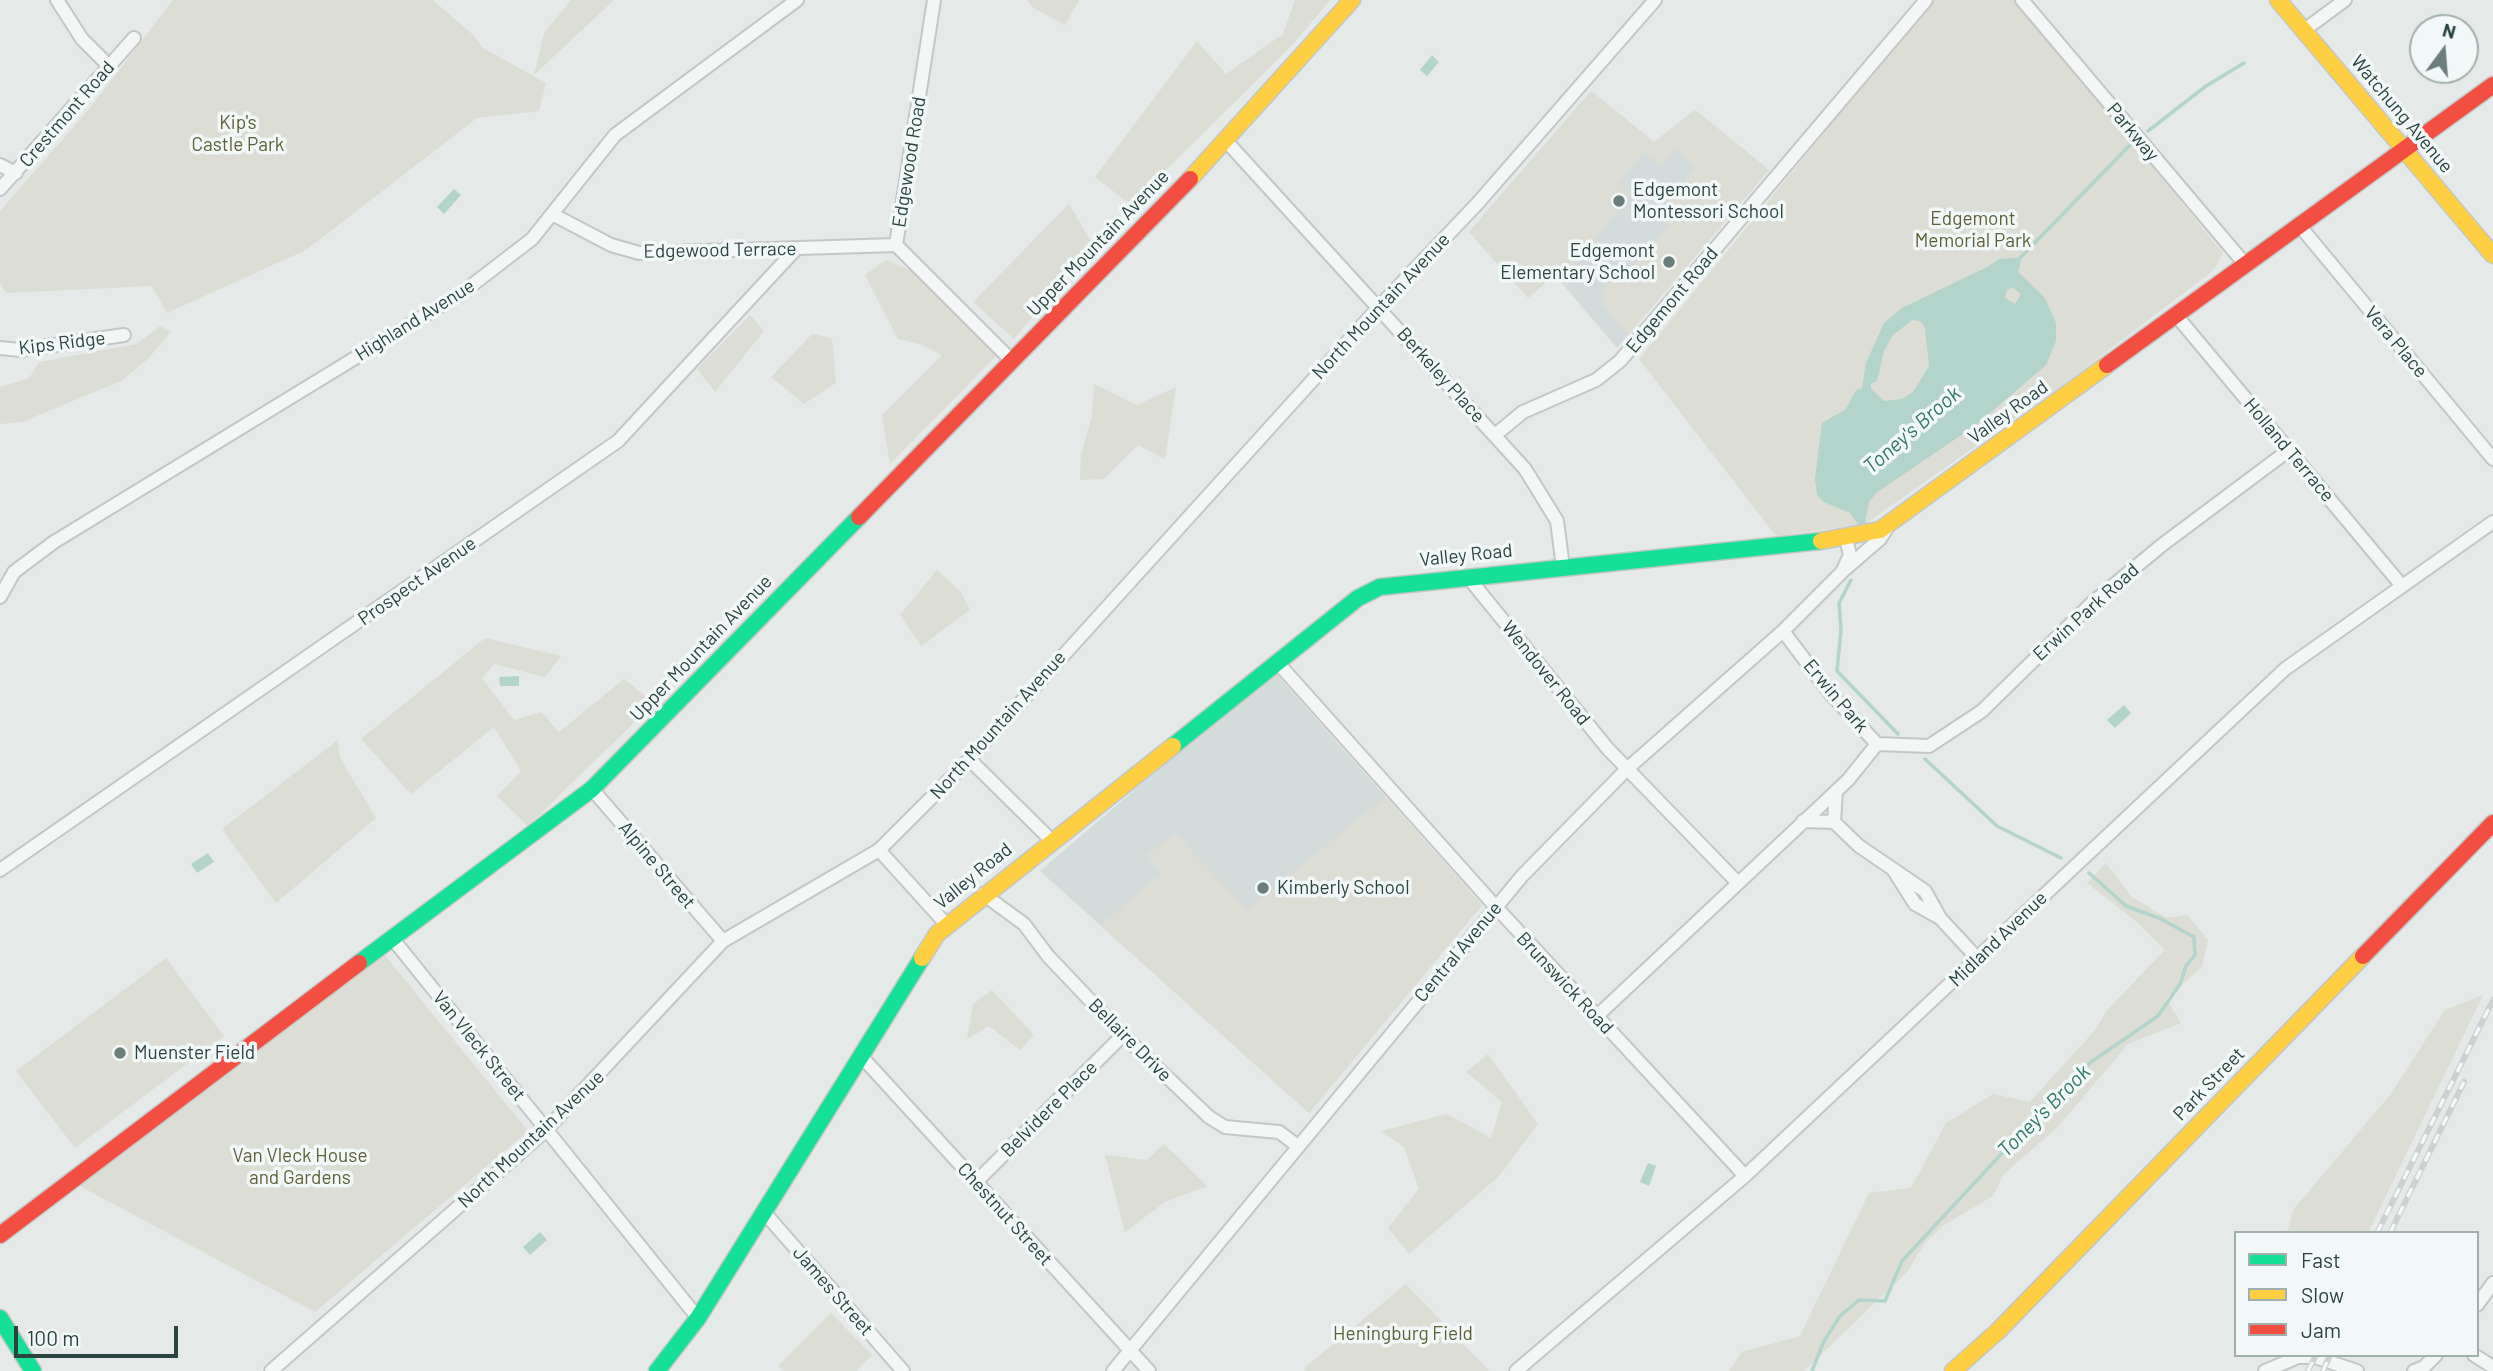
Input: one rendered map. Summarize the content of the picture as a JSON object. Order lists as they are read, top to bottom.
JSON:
{
  "streets": {
    "street": [
      "Crestmont Road",
      "Watchung Avenue",
      "Parkway",
      "Edgewood Road",
      "Upper Mountain Avenue",
      "Edgewood Terrace",
      "Edgemont Road",
      "North Mountain Avenue",
      "Highland Avenue",
      "Vera Place",
      "Kips Ridge",
      "Berkeley Place",
      "Valley Road",
      "Holland Terrace",
      "Prospect Avenue",
      "Erwin Park Road",
      "Wendover Road",
      "Erwin Park",
      "Alpine Street",
      "Midland Avenue",
      "Central Avenue",
      "Brunswick Road",
      "Bellaire Drive",
      "Van Vleck Street",
      "Park Street",
      "Belvidere Place",
      "Chestnut Street",
      "James Street"
    ]
  },
  "crossings": [
    ["Watchung Avenue", "Valley Road"],
    ["Parkway", "Valley Road"],
    ["Edgewood Road", "Upper Mountain Avenue"],
    ["Edgewood Road", "Edgewood Terrace"],
    ["Upper Mountain Avenue", "Berkeley Place"],
    ["Upper Mountain Avenue", "Alpine Street"],
    ["Upper Mountain Avenue", "Van Vleck Street"],
    ["Edgewood Terrace", "Highland Avenue"],
    ["Edgewood Terrace", "Prospect Avenue"],
    ["Edgemont Road", "Berkeley Place"],
    ["North Mountain Avenue", "Berkeley Place"],
    ["North Mountain Avenue", "Alpine Street"],
    ["North Mountain Avenue", "Van Vleck Street"],
    ["Vera Place", "Valley Road"],
    ["Berkeley Place", "Valley Road"],
    ["Valley Road", "Holland Terrace"],
    ["Valley Road", "Wendover Road"],
    ["Valley Road", "Central Avenue"],
    ["Valley Road", "Brunswick Road"],
    ["Valley Road", "Bellaire Drive"],
    ["Valley Road", "Van Vleck Street"],
    ["Valley Road", "Chestnut Street"],
    ["Valley Road", "James Street"],
    ["Holland Terrace", "Erwin Park Road"],
    ["Holland Terrace", "Midland Avenue"],
    ["Erwin Park Road", "Erwin Park"],
    ["Wendover Road", "Central Avenue"],
    ["Erwin Park", "Central Avenue"],
    ["Erwin Park", "Brunswick Road"],
    ["Midland Avenue", "Brunswick Road"],
    ["Central Avenue", "Brunswick Road"],
    ["Central Avenue", "Bellaire Drive"],
    ["Central Avenue", "Chestnut Street"],
    ["Bellaire Drive", "Belvidere Place"],
    ["Belvidere Place", "Chestnut Street"]
  ],
  "water": ["Toney's Brook"],
  "parks": [
    "Kip's Castle Park",
    "Edgemont Memorial Park",
    "Van Vleck House and Gardens",
    "Heningburg Field"
  ],
  "places": [
    "Edgemont Montessori School",
    "Edgemont Elementary School",
    "Kimberly School",
    "Muenster Field"
  ],
  "legend": ["Fast", "Slow", "Jam"],
  "scale_bar": "100 m",
  "north": "top"
}
